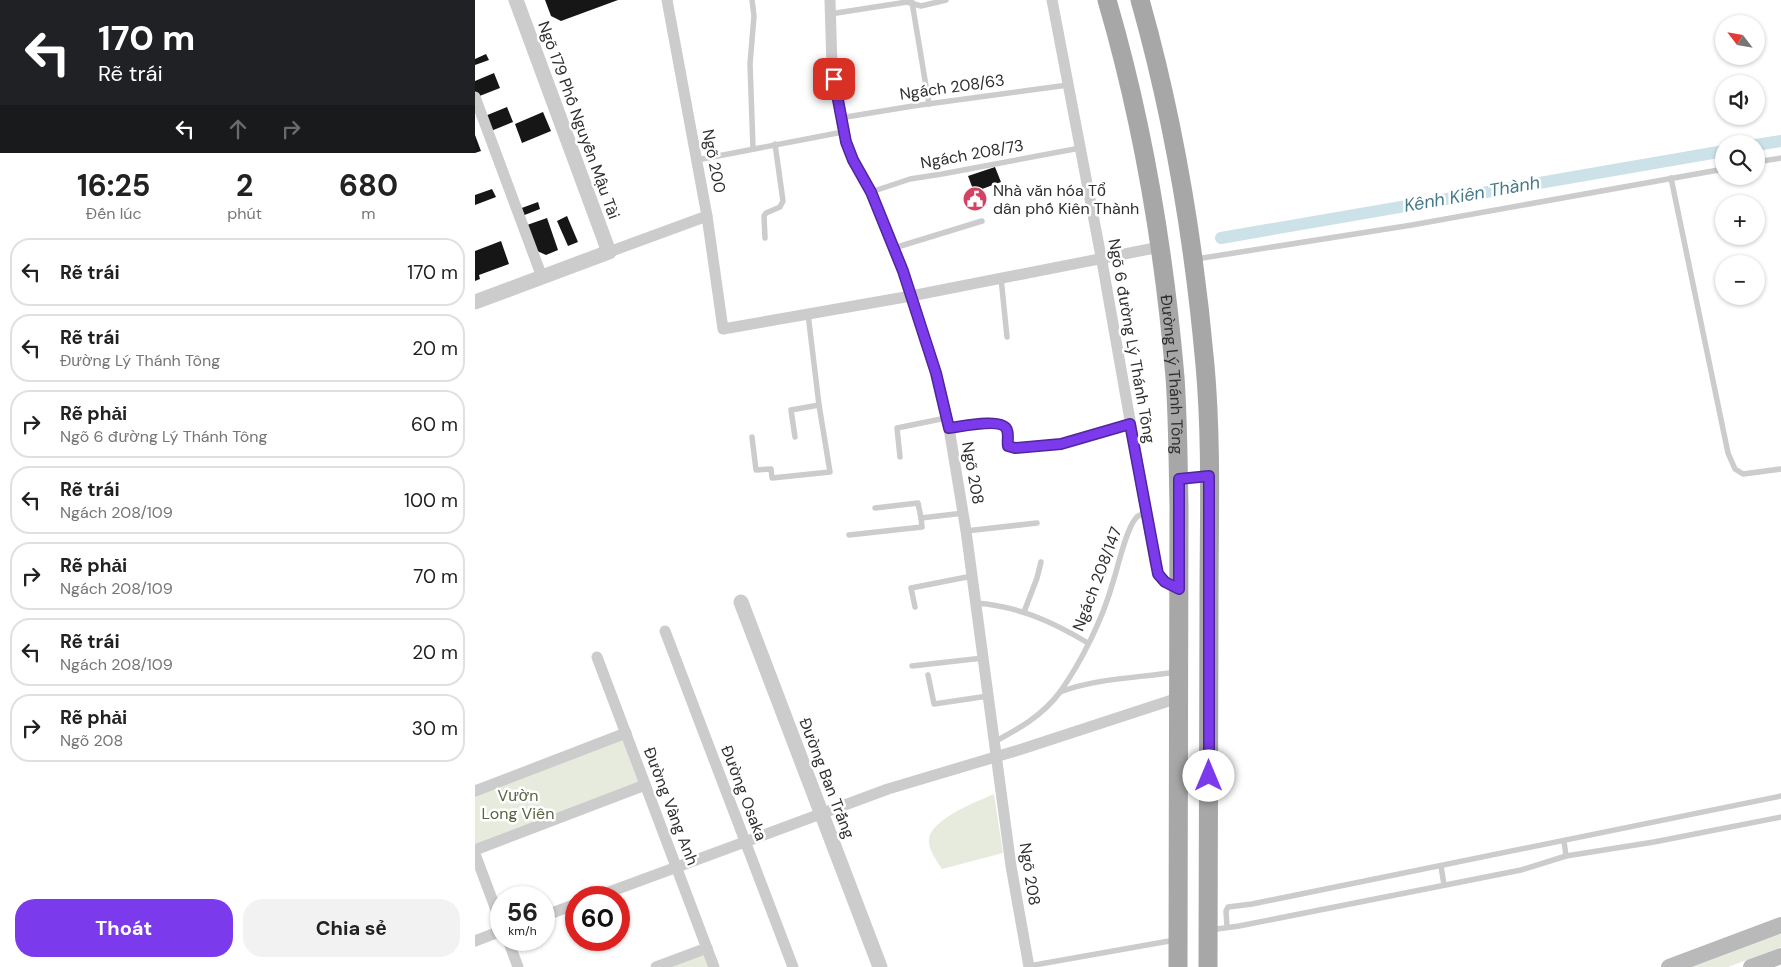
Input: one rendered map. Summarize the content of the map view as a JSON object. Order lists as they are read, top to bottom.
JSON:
{
  "streets": {
    "main road": ["Đường Lý Thánh Tông"],
    "street": [
      "Ngõ 179 Phố Nguyễn Mậu Tài",
      "Ngõ 200",
      "Ngõ 6 đường Lý Thánh Tông",
      "Ngõ 208",
      "Đường Ban Trắng",
      "Đường Osaka",
      "Đường Vàng Anh"
    ],
    "lane": ["Ngách 208/63", "Ngách 208/73", "Ngách 208/147"]
  },
  "crossings": [
    ["Ngách 208/63", "Ngõ 6 đường Lý Thánh Tông"],
    ["Ngách 208/63", "Ngõ 208"],
    ["Ngách 208/73", "Ngõ 6 đường Lý Thánh Tông"],
    ["Ngách 208/73", "Ngõ 208"],
    ["Ngõ 6 đường Lý Thánh Tông", "Đường Lý Thánh Tông"],
    ["Ngõ 6 đường Lý Thánh Tông", "Ngách 208/147"],
    ["Ngõ 208", "Ngách 208/147"]
  ],
  "water": ["Kênh Kiên Thành"],
  "parks": ["Vườn Long Viên"],
  "places": {
    "public building": ["Nhà văn hóa Tổ dân phố Kiên Thành"]
  },
  "north": "top left",
  "page": {
    "turn": ["170 m", "Rẽ trái"],
    "map_buttons": ["+", "−"],
    "eta": [
      "16:25",
      "Đến lúc",
      "2",
      "phút",
      "680",
      "m"
    ],
    "list": [
      {
        "name": "Rẽ trái",
        "value": "170 m"
      },
      {
        "name": "Rẽ trái",
        "note": "Đường Lý Thánh Tông",
        "value": "20 m"
      },
      {
        "name": "Rẽ phải",
        "note": "Ngõ 6 đường Lý Thánh Tông",
        "value": "60 m"
      },
      {
        "name": "Rẽ trái",
        "note": "Ngách 208/109",
        "value": "100 m"
      },
      {
        "name": "Rẽ phải",
        "note": "Ngách 208/109",
        "value": "70 m"
      },
      {
        "name": "Rẽ trái",
        "note": "Ngách 208/109",
        "value": "20 m"
      },
      {
        "name": "Rẽ phải",
        "note": "Ngõ 208",
        "value": "30 m"
      }
    ],
    "speed": "56 km/h",
    "limit": "60",
    "buttons": ["Thoát", "Chia sẻ"]
  }
}
